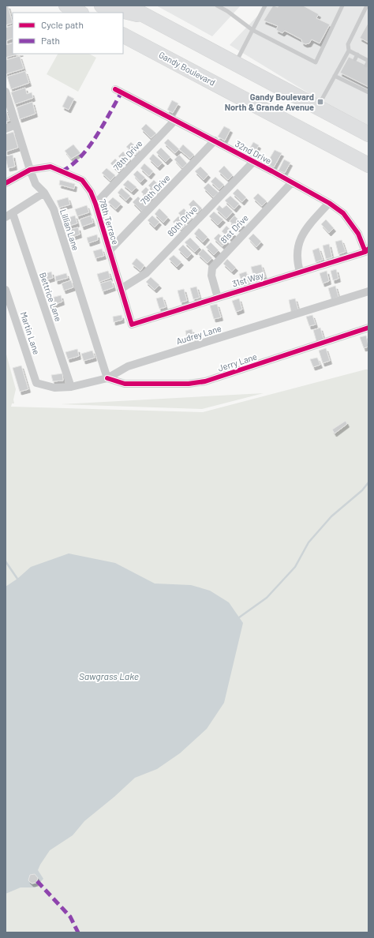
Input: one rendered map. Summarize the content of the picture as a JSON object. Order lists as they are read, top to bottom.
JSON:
{
  "streets": {
    "highway": ["Gandy Boulevard"],
    "street": [
      "32nd Drive",
      "78th Drive",
      "79th Drive",
      "80th Drive",
      "78th Terrace",
      "81st Drive",
      "Lillian Lane",
      "31st Way",
      "Bettrice Lane",
      "Martin Lane",
      "Audrey Lane",
      "Jerry Lane"
    ]
  },
  "crossings": [
    ["32nd Drive", "78th Drive"],
    ["32nd Drive", "79th Drive"],
    ["32nd Drive", "80th Drive"],
    ["32nd Drive", "81st Drive"],
    ["32nd Drive", "31st Way"],
    ["78th Drive", "78th Terrace"],
    ["79th Drive", "78th Terrace"],
    ["80th Drive", "78th Terrace"],
    ["78th Terrace", "Lillian Lane"],
    ["78th Terrace", "31st Way"],
    ["81st Drive", "31st Way"],
    ["Lillian Lane", "Audrey Lane"],
    ["Lillian Lane", "Jerry Lane"],
    ["Bettrice Lane", "Audrey Lane"],
    ["Martin Lane", "Audrey Lane"],
    ["Audrey Lane", "Jerry Lane"]
  ],
  "water": ["Sawgrass Lake"],
  "places": {
    "transit": ["Gandy Boulevard North & Grande Avenue"]
  },
  "legend": ["Cycle path", "Path"]
}
